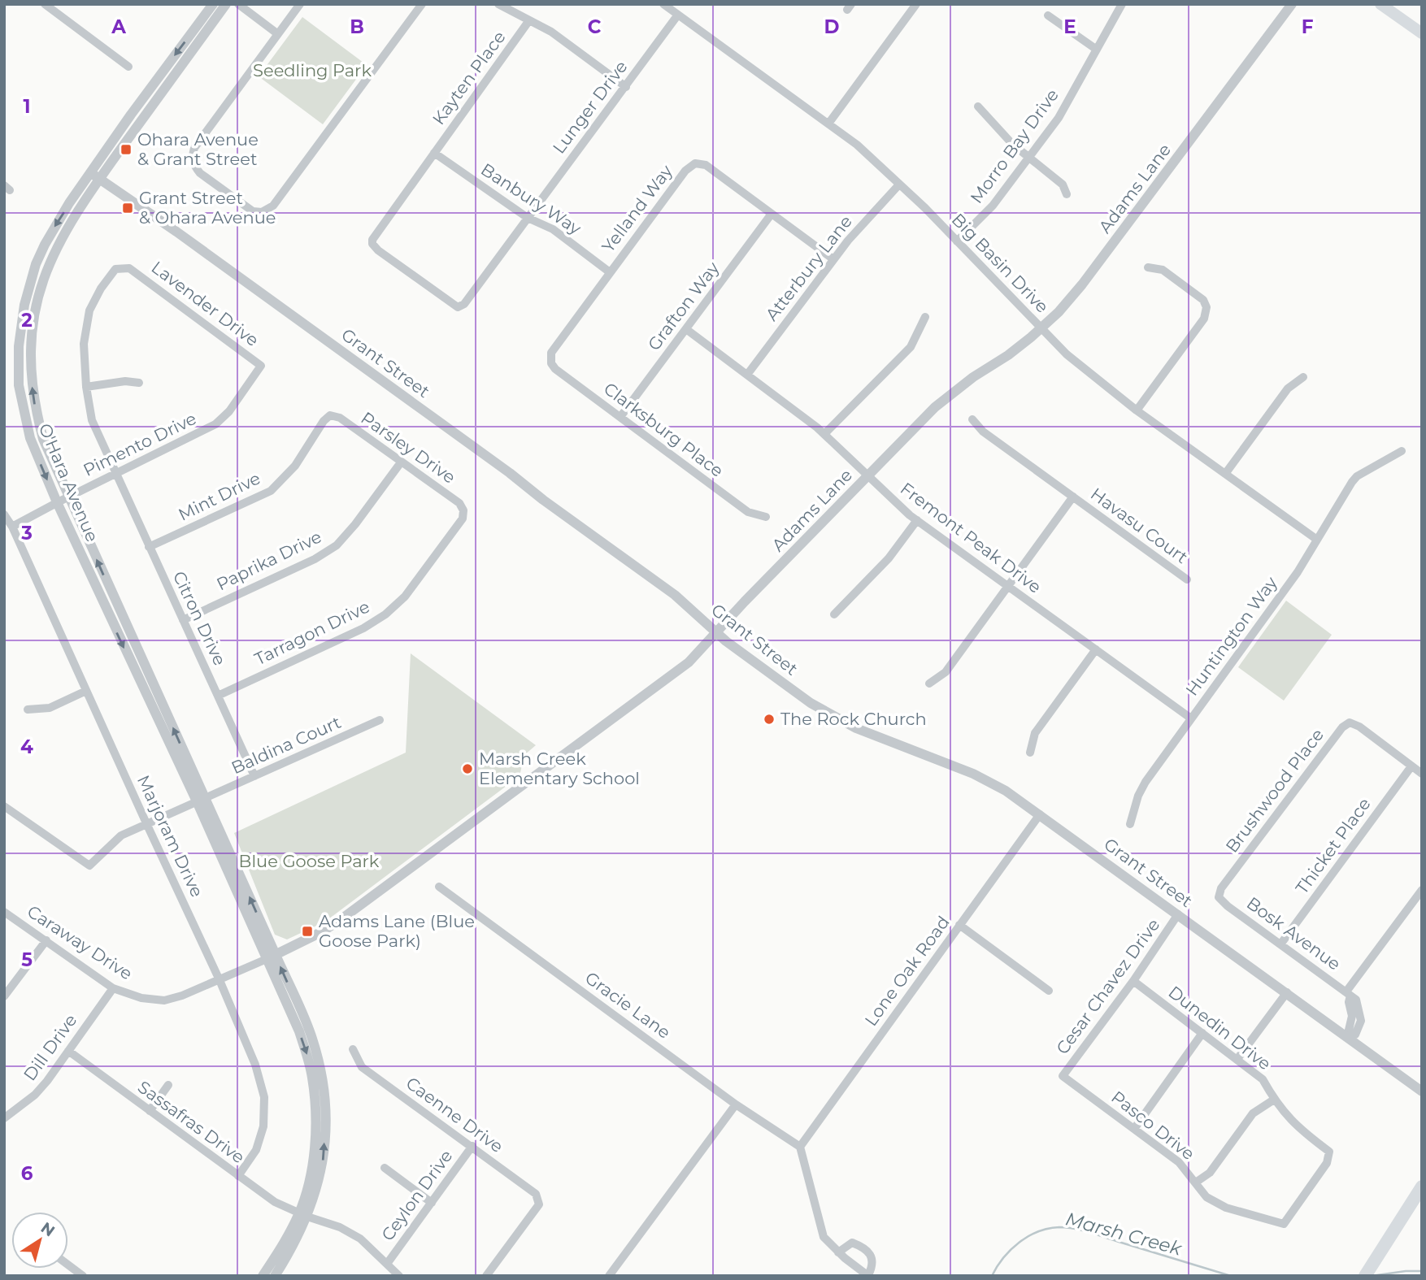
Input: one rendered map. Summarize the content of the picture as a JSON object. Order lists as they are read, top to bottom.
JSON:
{
  "streets": {
    "street": [
      "Kayten Place",
      "Lunger Drive",
      "Morro Bay Drive",
      "Adams Lane",
      "Banbury Way",
      "Yelland Way",
      "Big Basin Drive",
      "Atterbury Lane",
      "Lavender Drive",
      "Grafton Way",
      "Grant Street",
      "Clarksburg Place",
      "Pimento Drive",
      "Parsley Drive",
      "O'Hara Avenue",
      "Mint Drive",
      "Havasu Court",
      "Fremont Peak Drive",
      "Paprika Drive",
      "Citron Drive",
      "Tarragon Drive",
      "Huntington Way",
      "Baldina Court",
      "Brushwood Place",
      "Marjoram Drive",
      "Thicket Place",
      "Bosk Avenue",
      "Caraway Drive",
      "Lone Oak Road",
      "Cesar Chavez Drive",
      "Gracie Lane",
      "Dunedin Drive",
      "Dill Drive",
      "Caenne Drive",
      "Sassafras Drive",
      "Pasco Drive",
      "Ceylon Drive"
    ]
  },
  "crossings": [
    ["Kayten Place", "Lunger Drive"],
    ["Kayten Place", "Banbury Way"],
    ["Lunger Drive", "Banbury Way"],
    ["Lunger Drive", "Big Basin Drive"],
    ["Morro Bay Drive", "Big Basin Drive"],
    ["Adams Lane", "Big Basin Drive"],
    ["Adams Lane", "Grant Street"],
    ["Adams Lane", "O'Hara Avenue"],
    ["Adams Lane", "Fremont Peak Drive"],
    ["Adams Lane", "Caraway Drive"],
    ["Banbury Way", "Yelland Way"],
    ["Yelland Way", "Atterbury Lane"],
    ["Yelland Way", "Grafton Way"],
    ["Yelland Way", "Clarksburg Place"],
    ["Big Basin Drive", "Atterbury Lane"],
    ["Big Basin Drive", "Huntington Way"],
    ["Atterbury Lane", "Fremont Peak Drive"],
    ["Lavender Drive", "Pimento Drive"],
    ["Lavender Drive", "Citron Drive"],
    ["Grafton Way", "Clarksburg Place"],
    ["Grafton Way", "Fremont Peak Drive"],
    ["Grant Street", "O'Hara Avenue"],
    ["Grant Street", "Lone Oak Road"],
    ["Grant Street", "Cesar Chavez Drive"],
    ["Pimento Drive", "O'Hara Avenue"],
    ["Pimento Drive", "Citron Drive"],
    ["Pimento Drive", "Marjoram Drive"],
    ["Parsley Drive", "Mint Drive"],
    ["Parsley Drive", "Paprika Drive"],
    ["Parsley Drive", "Tarragon Drive"],
    ["O'Hara Avenue", "Baldina Court"],
    ["O'Hara Avenue", "Caraway Drive"],
    ["O'Hara Avenue", "Sassafras Drive"],
    ["Mint Drive", "Citron Drive"],
    ["Fremont Peak Drive", "Huntington Way"],
    ["Paprika Drive", "Citron Drive"],
    ["Citron Drive", "Tarragon Drive"],
    ["Citron Drive", "Baldina Court"],
    ["Baldina Court", "Marjoram Drive"],
    ["Brushwood Place", "Thicket Place"],
    ["Brushwood Place", "Bosk Avenue"],
    ["Marjoram Drive", "Caraway Drive"],
    ["Marjoram Drive", "Sassafras Drive"],
    ["Thicket Place", "Bosk Avenue"],
    ["Caraway Drive", "Dill Drive"],
    ["Lone Oak Road", "Gracie Lane"],
    ["Cesar Chavez Drive", "Dunedin Drive"],
    ["Cesar Chavez Drive", "Pasco Drive"],
    ["Dunedin Drive", "Pasco Drive"],
    ["Dill Drive", "Sassafras Drive"],
    ["Caenne Drive", "Ceylon Drive"],
    ["Sassafras Drive", "Ceylon Drive"]
  ],
  "water": ["Marsh Creek"],
  "parks": ["Seedling Park", "Blue Goose Park"],
  "places": {
    "transit": ["Ohara Avenue & Grant Street", "Grant Street & Ohara Avenue", "Adams Lane (Blue Goose Park)"],
    "other": ["The Rock Church", "Marsh Creek Elementary School"]
  },
  "north": "top right",
  "grid": {
    "columns": [
      "A",
      "B",
      "C",
      "D",
      "E",
      "F"
    ],
    "rows": [
      "1",
      "2",
      "3",
      "4",
      "5",
      "6"
    ]
  }
}
